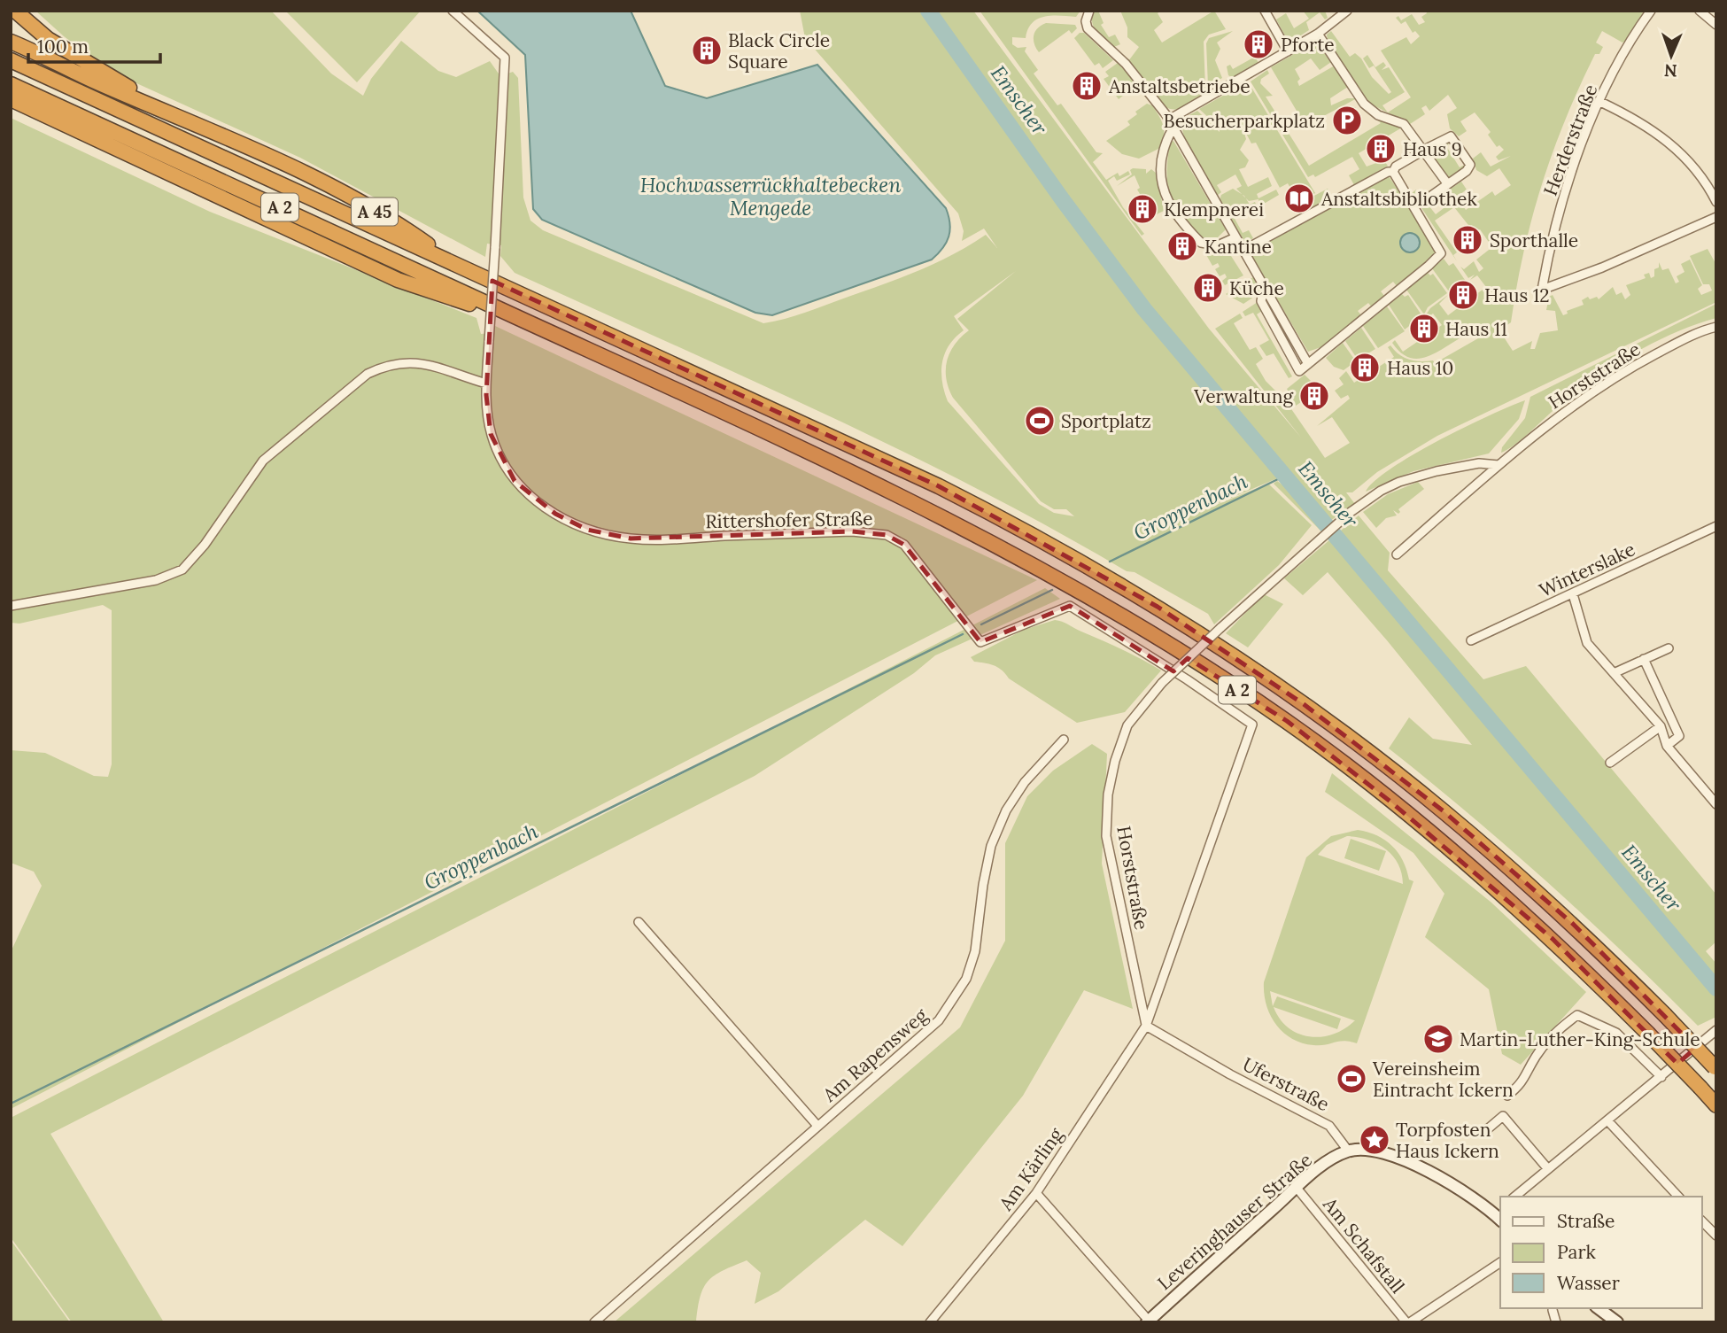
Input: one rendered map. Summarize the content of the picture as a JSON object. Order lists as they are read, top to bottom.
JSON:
{
  "streets": {
    "highway": ["A 2", "A 45"],
    "main road": ["Leveringhauser Straße"],
    "street": [
      "Herderstraße",
      "Horststraße",
      "Rittershofer Straße",
      "Winterslake",
      "Am Rapensweg",
      "Uferstraße",
      "Am Kärling",
      "Am Schafstall"
    ]
  },
  "crossings": [
    ["A 2", "A 45"],
    ["Horststraße", "Rittershofer Straße"],
    ["Horststraße", "Uferstraße"],
    ["Horststraße", "Am Kärling"],
    ["Uferstraße", "Am Kärling"],
    ["Uferstraße", "Leveringhauser Straße"],
    ["Leveringhauser Straße", "Am Schafstall"]
  ],
  "water": ["Emscher", "Hochwasserrückhaltebecken Mengede", "Groppenbach"],
  "places": {
    "building": [
      "Pforte",
      "Black Circle Square",
      "Anstaltsbetriebe",
      "Haus 9",
      "Klempnerei",
      "Sporthalle",
      "Kantine",
      "Küche",
      "Haus 12",
      "Haus 11",
      "Haus 10",
      "Verwaltung"
    ],
    "parking": ["Besucherparkplatz"],
    "library": ["Anstaltsbibliothek"],
    "sports": ["Sportplatz", "Vereinsheim Eintracht Ickern"],
    "school or university": ["Martin-Luther-King-Schule"],
    "place": ["Torpfosten Haus Ickern"]
  },
  "legend": ["Straße", "Park", "Wasser"],
  "scale_bar": "100 m",
  "north": "bottom"
}
